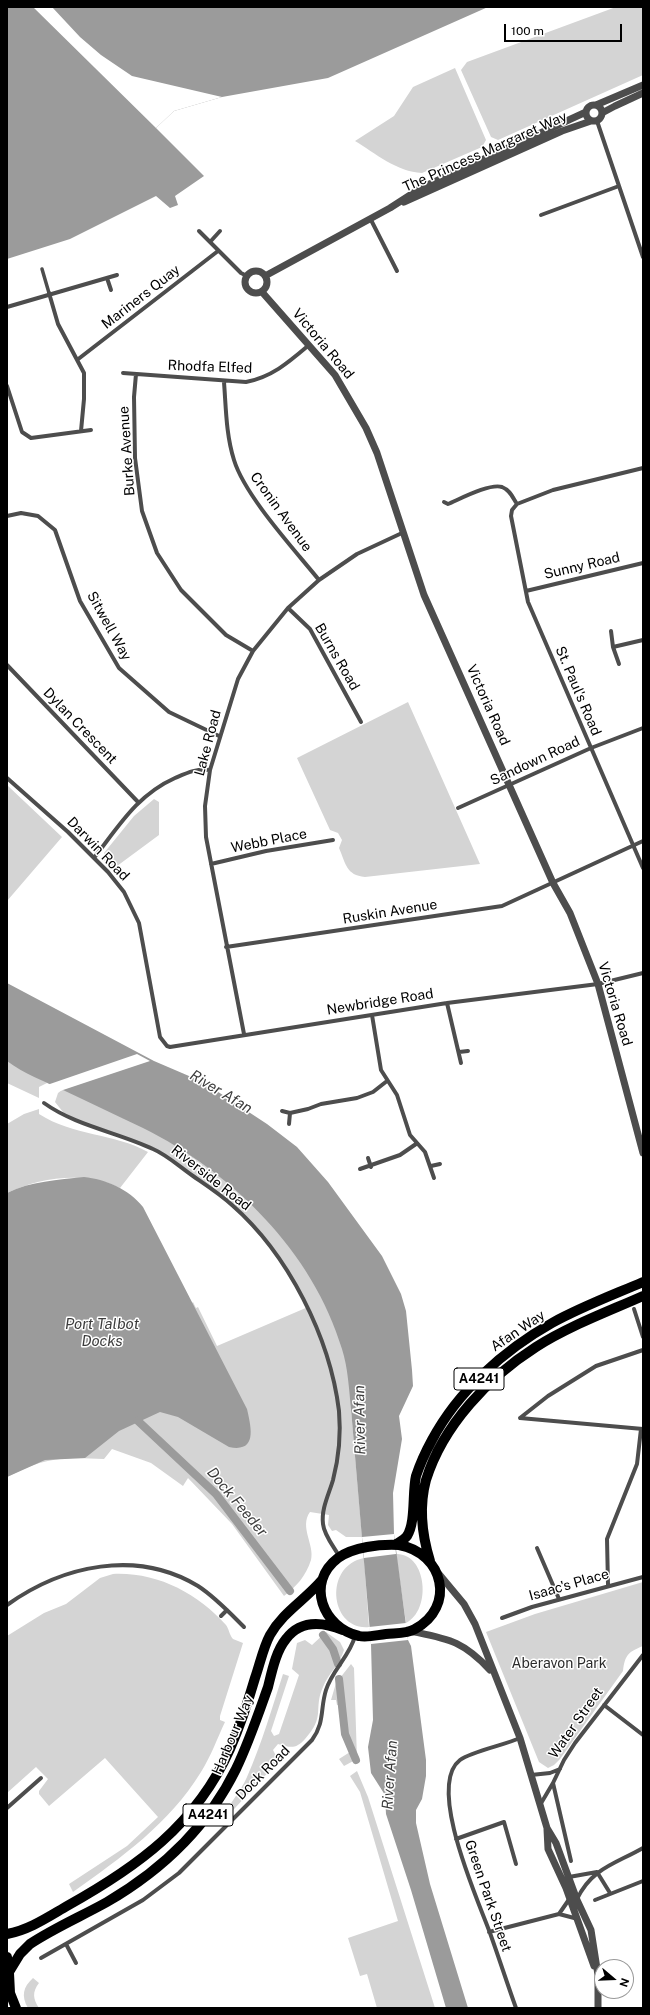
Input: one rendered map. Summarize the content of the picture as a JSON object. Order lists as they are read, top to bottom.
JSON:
{
  "streets": {
    "main road": ["Afan Way", "A4241", "Harbour Way"],
    "street": [
      "The Princess Margaret Way",
      "Mariners Quay",
      "Victoria Road",
      "Rhodfa Elfed",
      "Burke Avenue",
      "Cronin Avenue",
      "Sunny Road",
      "Sitwell Way",
      "Burns Road",
      "St. Paul's Road",
      "Dylan Crescent",
      "Lake Road",
      "Sandown Road",
      "Webb Place",
      "Darwin Road",
      "Ruskin Avenue",
      "Newbridge Road",
      "Riverside Road",
      "Isaac's Place",
      "Water Street",
      "Dock Road",
      "Green Park Street"
    ]
  },
  "crossings": [
    ["The Princess Margaret Way", "Victoria Road"],
    ["Mariners Quay", "Victoria Road"],
    ["Victoria Road", "Rhodfa Elfed"],
    ["Victoria Road", "Lake Road"],
    ["Victoria Road", "Sandown Road"],
    ["Victoria Road", "Ruskin Avenue"],
    ["Victoria Road", "Newbridge Road"],
    ["Rhodfa Elfed", "Burke Avenue"],
    ["Rhodfa Elfed", "Cronin Avenue"],
    ["Burke Avenue", "Lake Road"],
    ["Cronin Avenue", "Lake Road"],
    ["Sunny Road", "St. Paul's Road"],
    ["Sitwell Way", "Lake Road"],
    ["Burns Road", "Lake Road"],
    ["St. Paul's Road", "Sandown Road"],
    ["St. Paul's Road", "Ruskin Avenue"],
    ["Lake Road", "Webb Place"],
    ["Lake Road", "Ruskin Avenue"],
    ["Lake Road", "Newbridge Road"],
    ["Darwin Road", "Newbridge Road"],
    ["Riverside Road", "Afan Way"],
    ["Riverside Road", "A4241"],
    ["Riverside Road", "Water Street"],
    ["Riverside Road", "Harbour Way"],
    ["Riverside Road", "Dock Road"],
    ["Afan Way", "A4241"],
    ["Afan Way", "Water Street"],
    ["Afan Way", "Harbour Way"],
    ["Afan Way", "Dock Road"],
    ["A4241", "Water Street"],
    ["A4241", "Harbour Way"],
    ["A4241", "Dock Road"],
    ["Water Street", "Harbour Way"],
    ["Water Street", "Dock Road"],
    ["Water Street", "Green Park Street"],
    ["Harbour Way", "Dock Road"]
  ],
  "water": ["River Afan", "Port Talbot Docks", "Dock Feeder"],
  "parks": ["Aberavon Park"],
  "scale_bar": "100 m",
  "north": "right"
}
